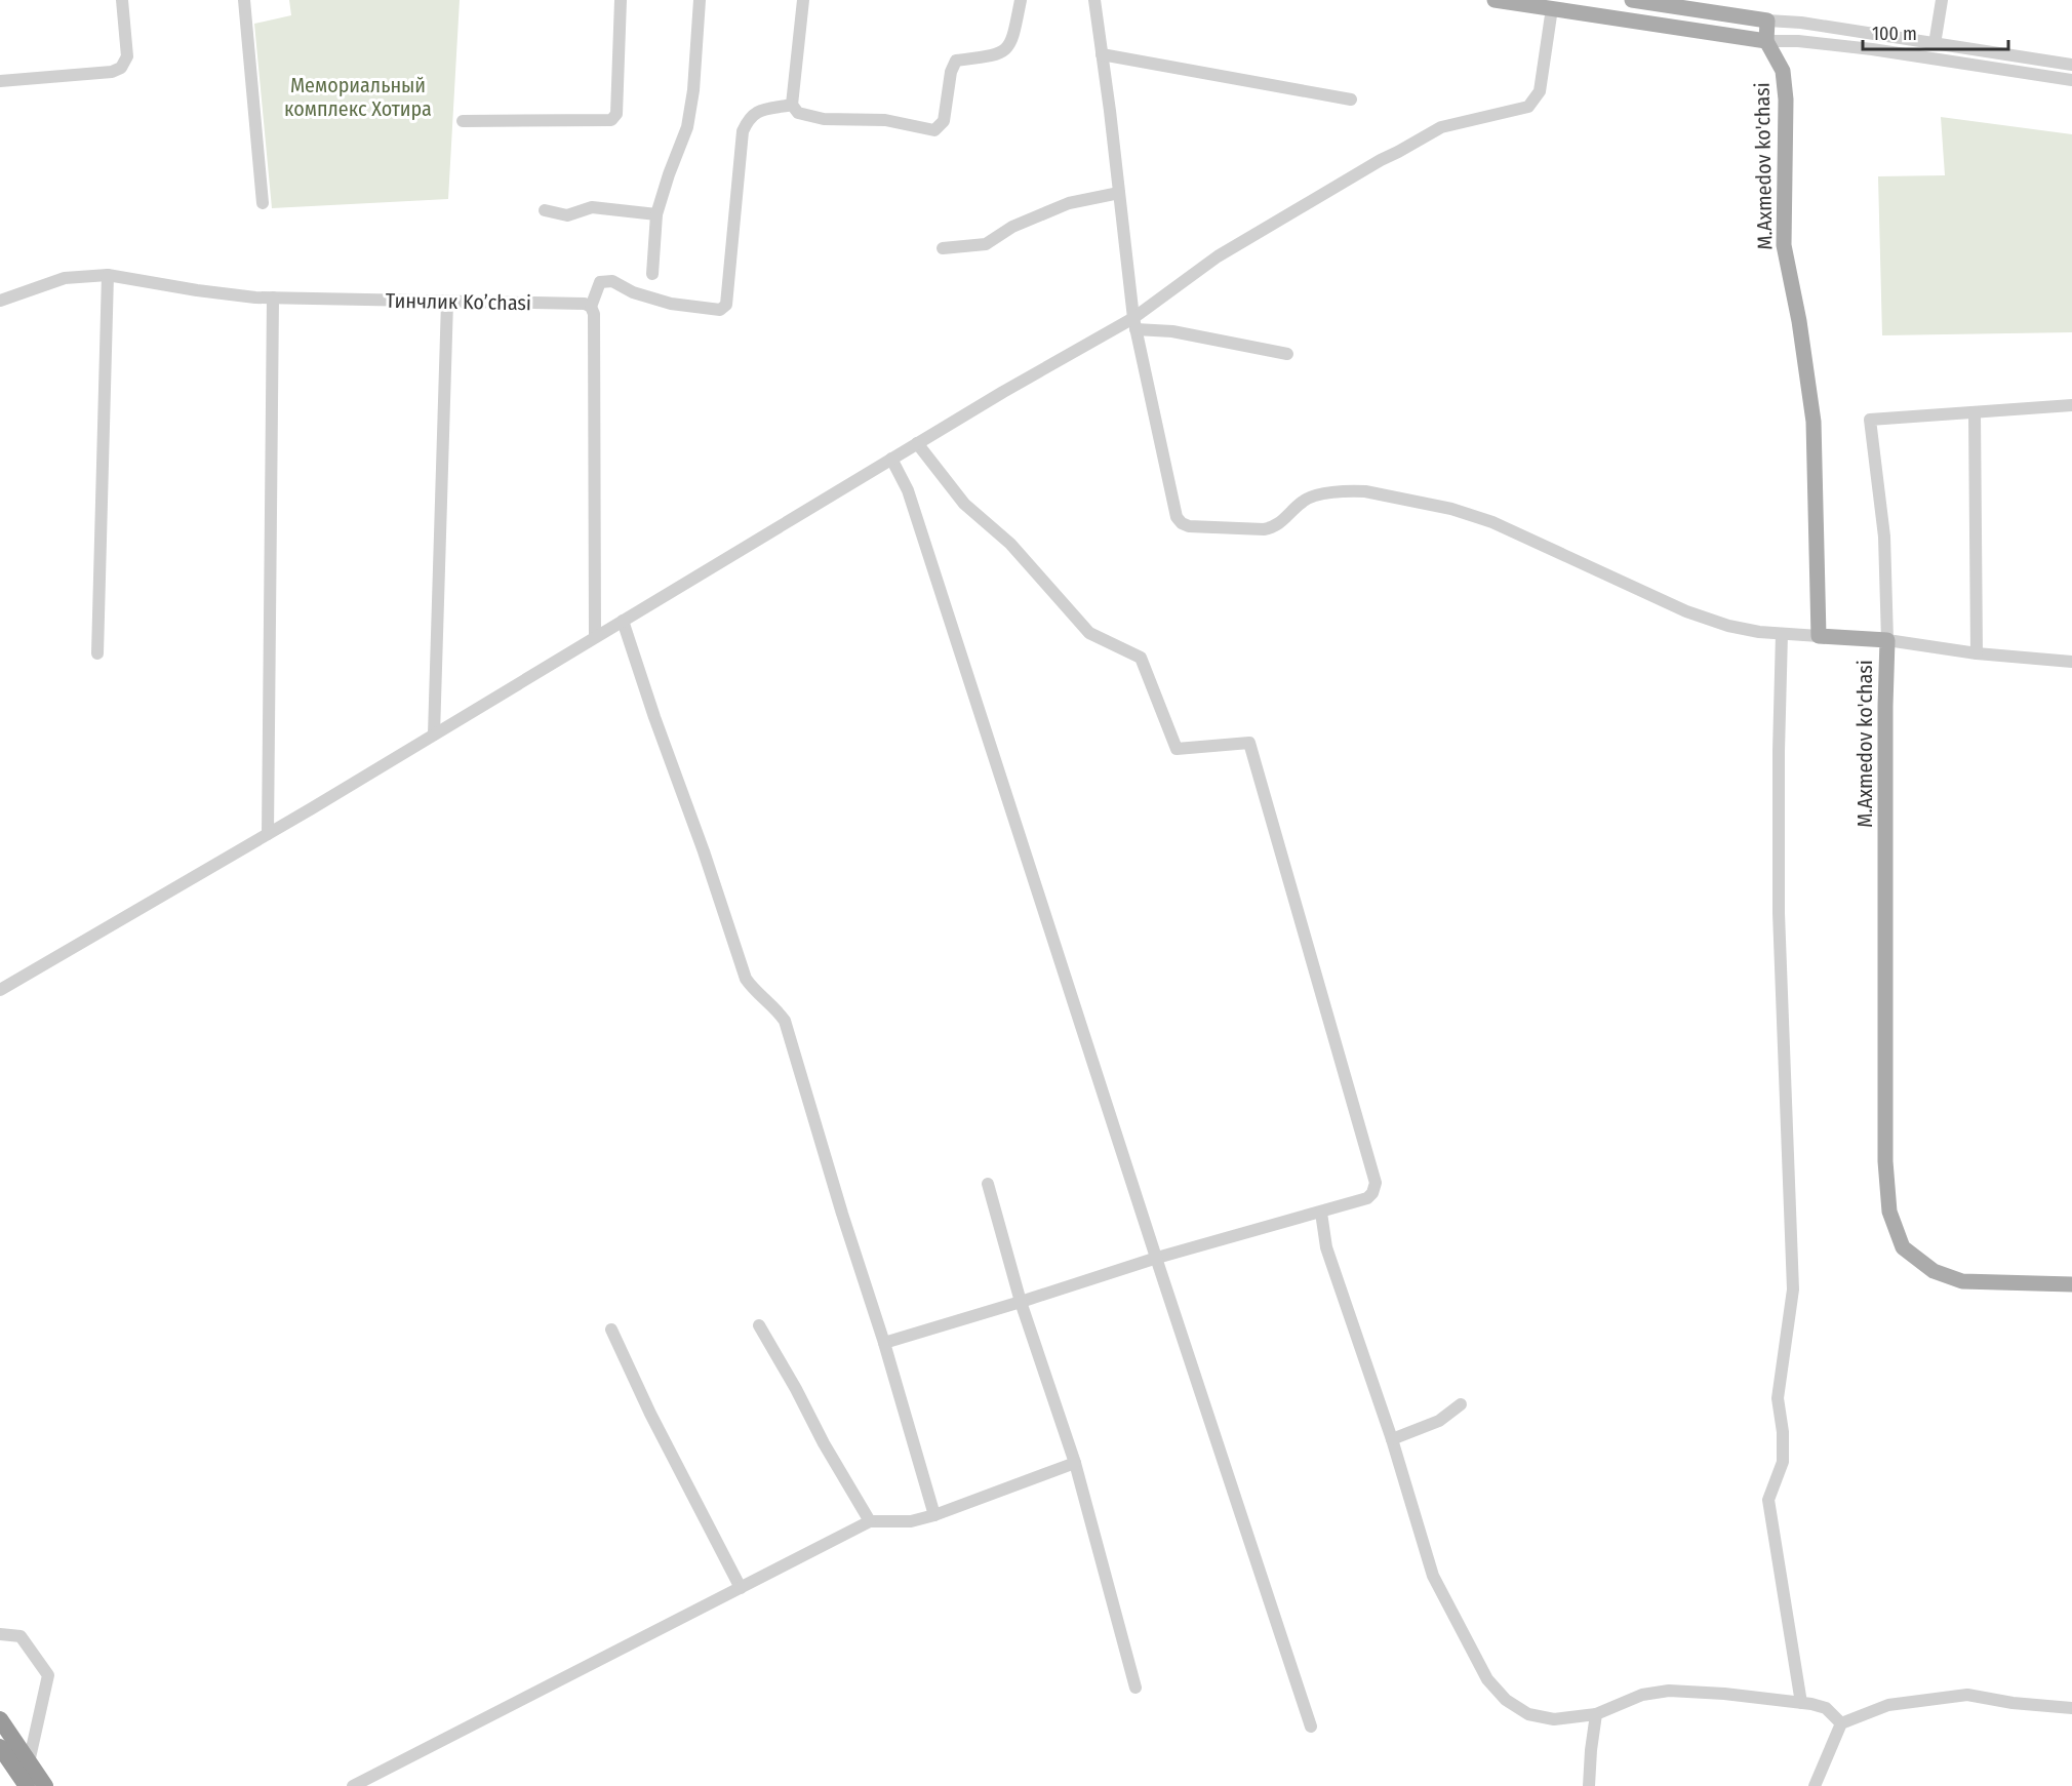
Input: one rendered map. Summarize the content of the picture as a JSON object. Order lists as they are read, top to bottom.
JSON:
{
  "streets": {
    "main road": ["M.Axmedov ko'chasi"],
    "street": ["Тинчлик Ko’chasi"]
  },
  "parks": ["Мемориальный комплекс Хотира"],
  "scale_bar": "100 m"
}
